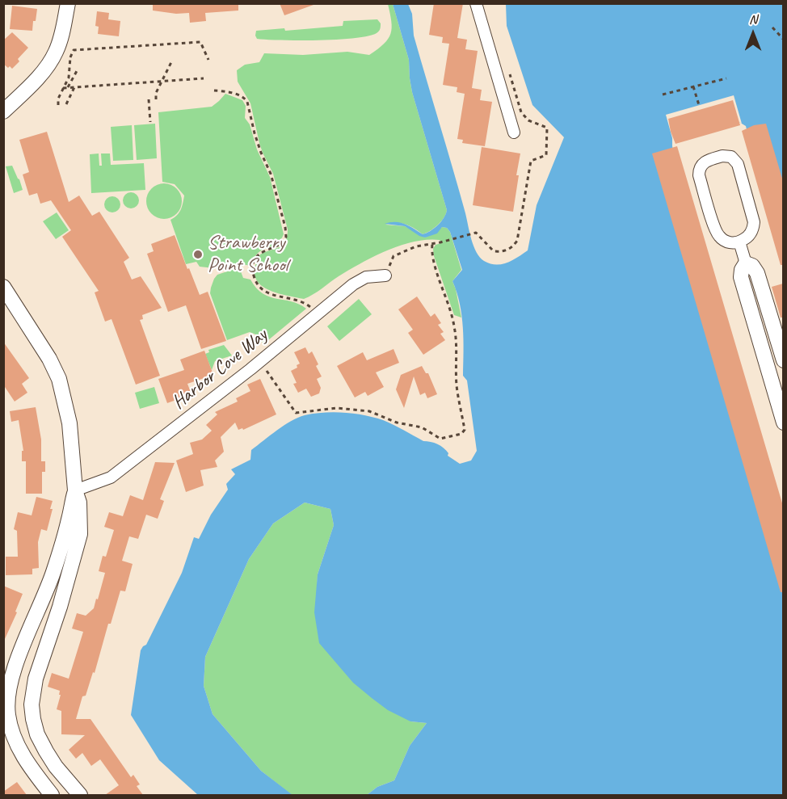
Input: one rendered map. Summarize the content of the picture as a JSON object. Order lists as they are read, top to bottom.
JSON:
{
  "streets": {
    "street": ["Harbor Cove Way"]
  },
  "places": ["Strawberry Point School"],
  "north": "top"
}
